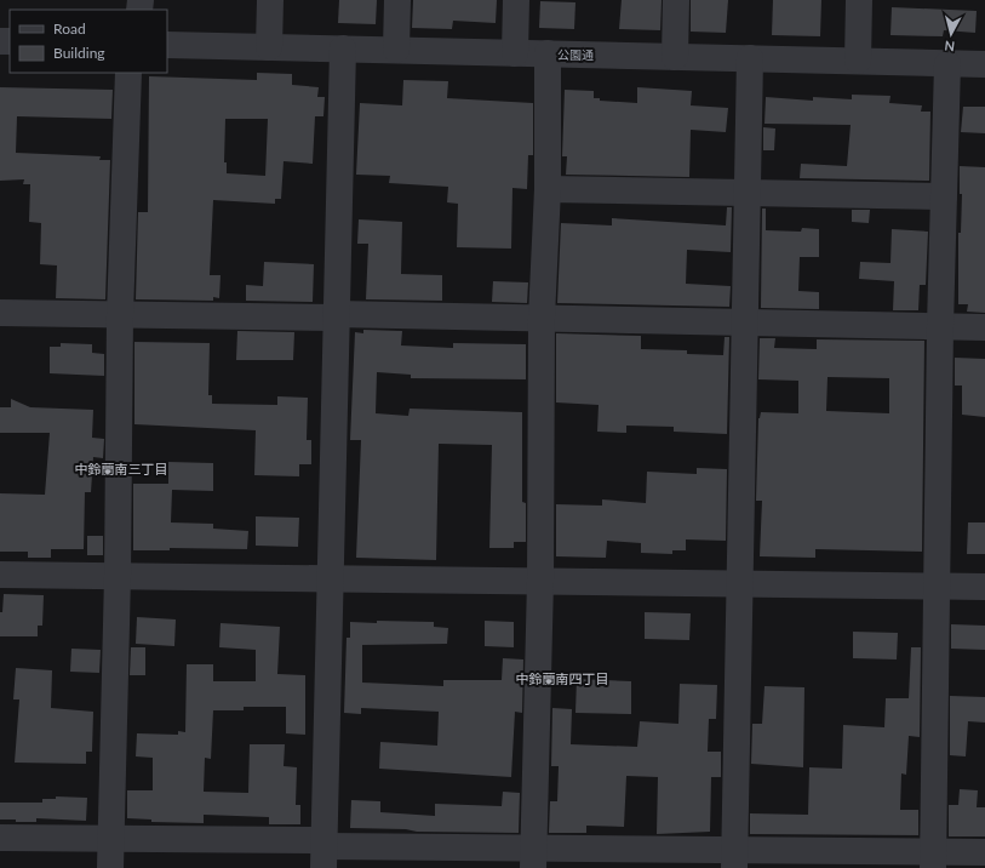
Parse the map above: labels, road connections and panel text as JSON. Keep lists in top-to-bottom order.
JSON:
{
  "streets": {
    "street": ["公園通"]
  },
  "districts": ["中鈴蘭南三丁目", "中鈴蘭南四丁目"],
  "legend": ["Road", "Building"],
  "north": "bottom"
}
